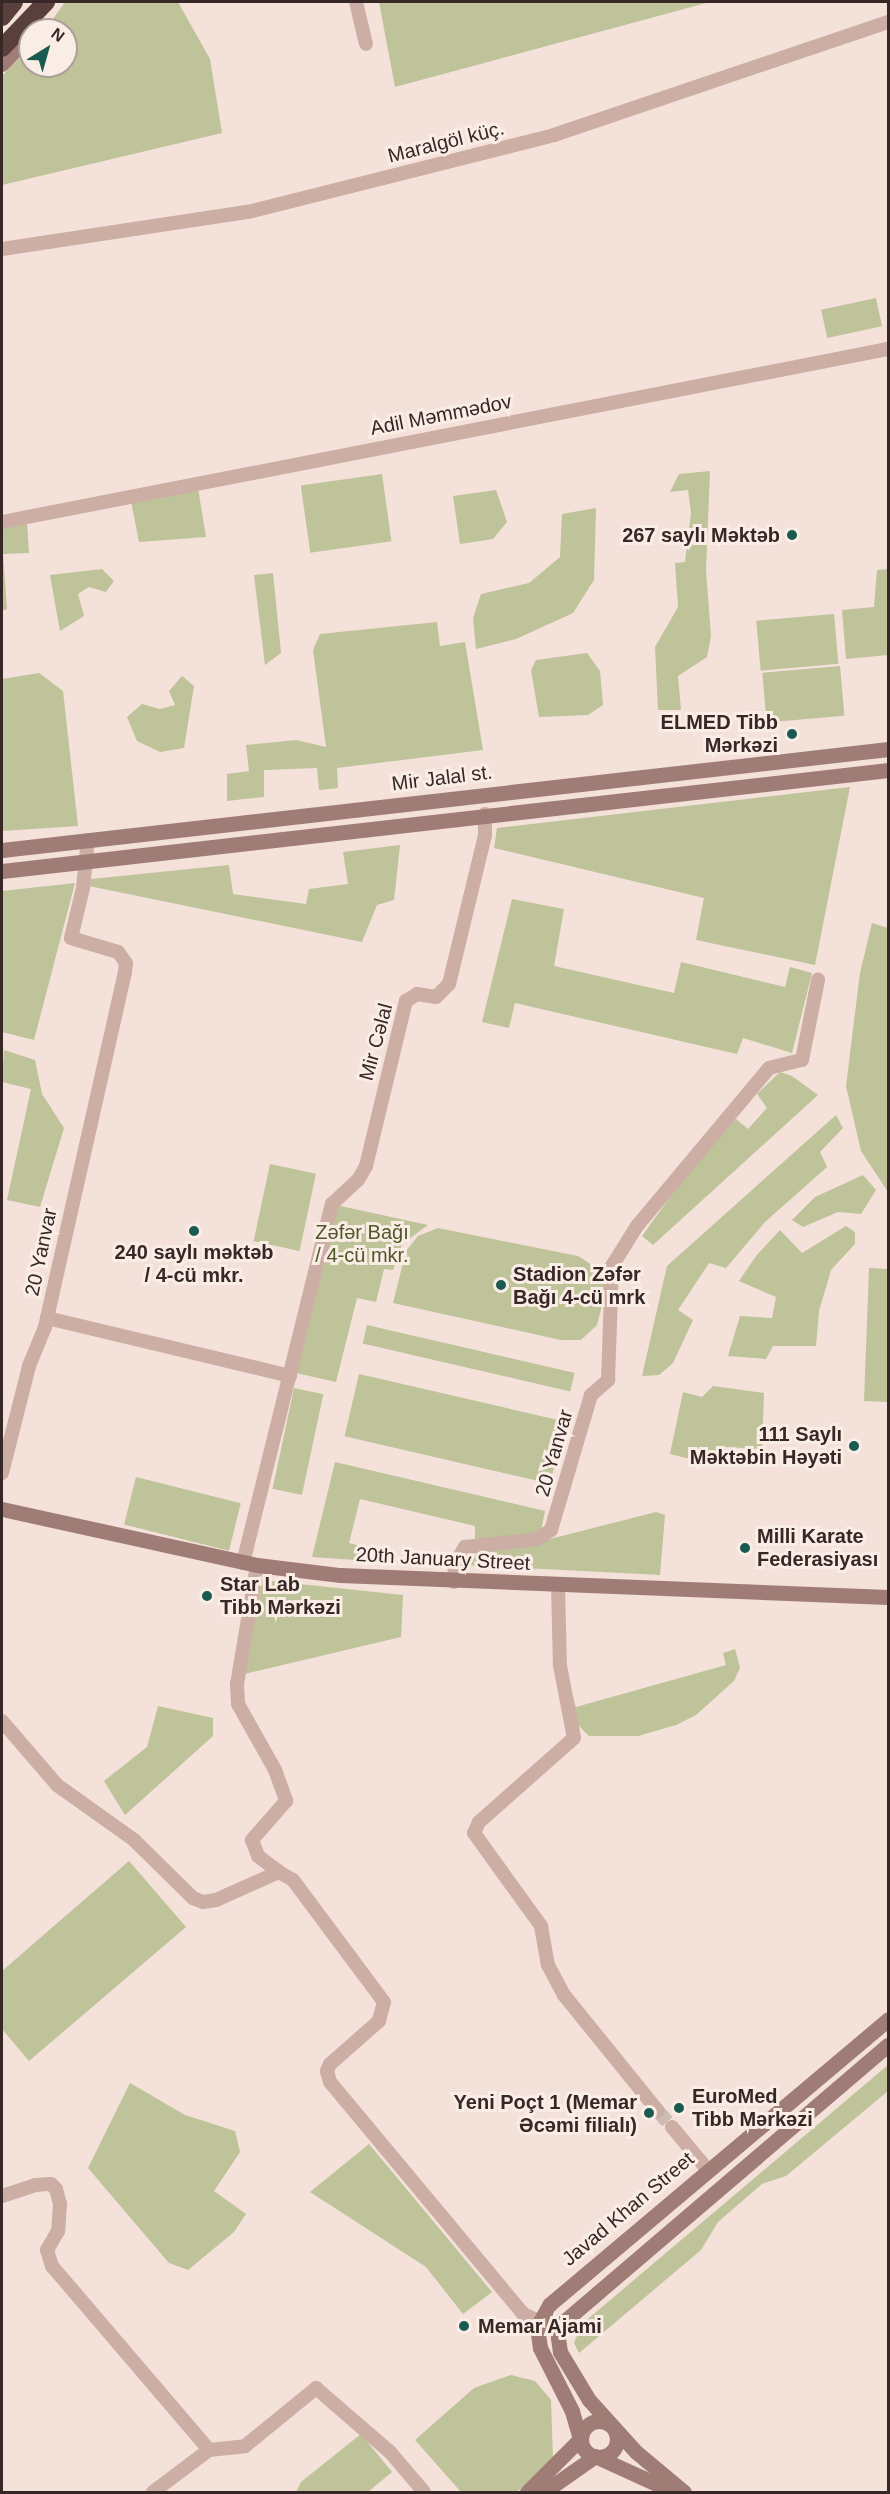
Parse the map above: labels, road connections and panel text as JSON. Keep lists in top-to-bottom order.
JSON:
{
  "streets": {
    "street": [
      "Maralgöl küç.",
      "Adil Məmmədov",
      "Mir Jalal st.",
      "Mir Cəlal",
      "20 Yanvar",
      "20th January Street",
      "Javad Khan Street"
    ]
  },
  "crossings": [
    ["Mir Jalal st.", "Mir Cəlal"],
    ["Mir Jalal st.", "20 Yanvar"],
    ["Mir Cəlal", "20 Yanvar"],
    ["20 Yanvar", "20th January Street"]
  ],
  "parks": ["Zəfər Bağı / 4-cü mkr."],
  "places": [
    "267 saylı Məktəb",
    "ELMED Tibb Mərkəzi",
    "240 saylı məktəb / 4-cü mkr.",
    "Stadion Zəfər Bağı 4-cü mrk",
    "111 Saylı Məktəbin Həyəti",
    "Milli Karate Federasiyası",
    "Star Lab Tibb Mәrkәzi",
    "EuroMed Tibb Mərkəzi",
    "Yeni Poçt 1 (Memar Əcəmi filialı)",
    "Memar Ajami"
  ],
  "north": "top right"
}
